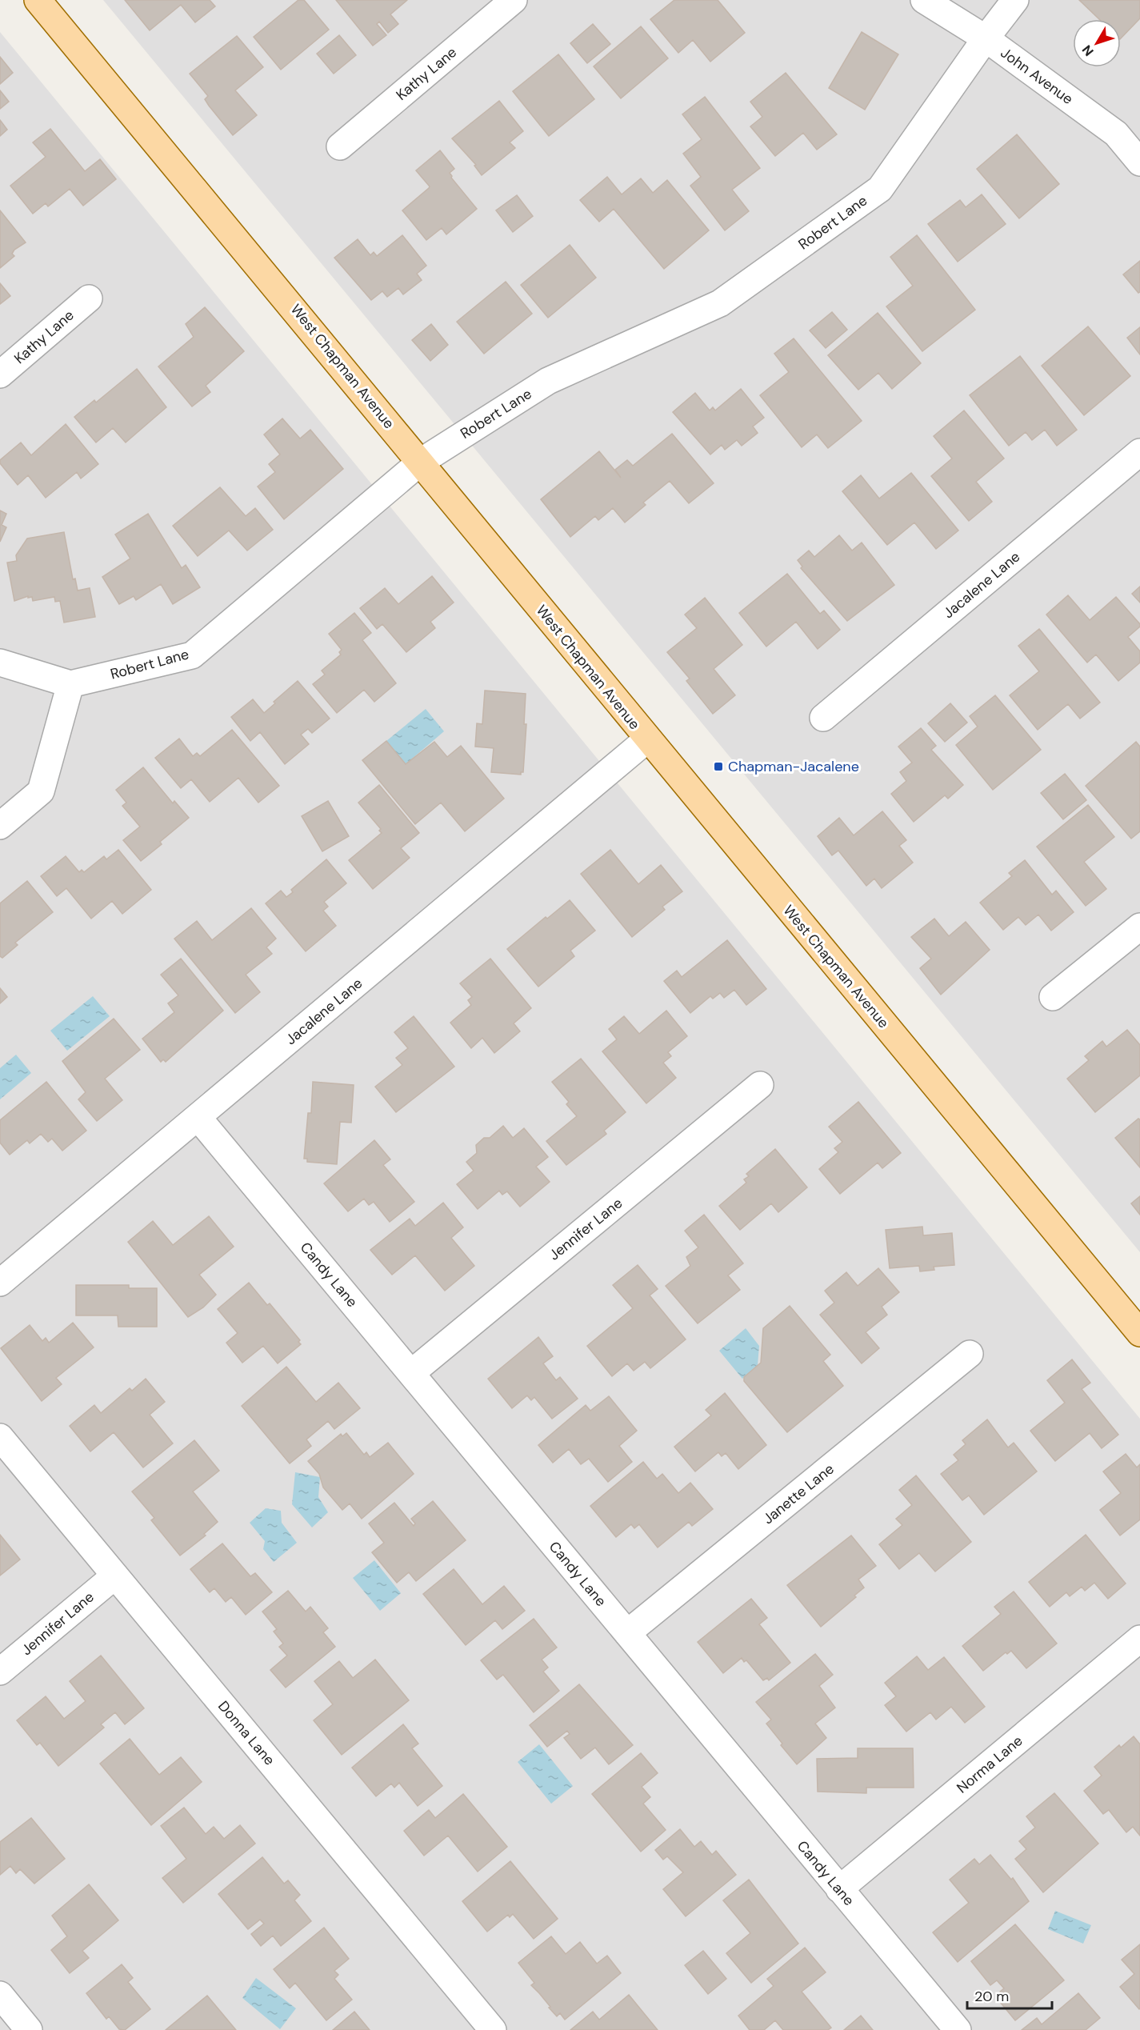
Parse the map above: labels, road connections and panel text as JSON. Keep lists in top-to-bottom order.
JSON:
{
  "streets": {
    "main road": ["West Chapman Avenue"],
    "street": [
      "Kathy Lane",
      "John Avenue",
      "Robert Lane",
      "Jacalene Lane",
      "Jennifer Lane",
      "Candy Lane",
      "Janette Lane",
      "Donna Lane",
      "Norma Lane"
    ]
  },
  "crossings": [
    ["John Avenue", "Robert Lane"],
    ["Robert Lane", "West Chapman Avenue"],
    ["West Chapman Avenue", "Jacalene Lane"],
    ["Jacalene Lane", "Candy Lane"],
    ["Jennifer Lane", "Candy Lane"],
    ["Jennifer Lane", "Donna Lane"],
    ["Candy Lane", "Janette Lane"],
    ["Candy Lane", "Norma Lane"]
  ],
  "places": {
    "transit": ["Chapman-Jacalene"]
  },
  "scale_bar": "20 m",
  "north": "bottom left"
}
